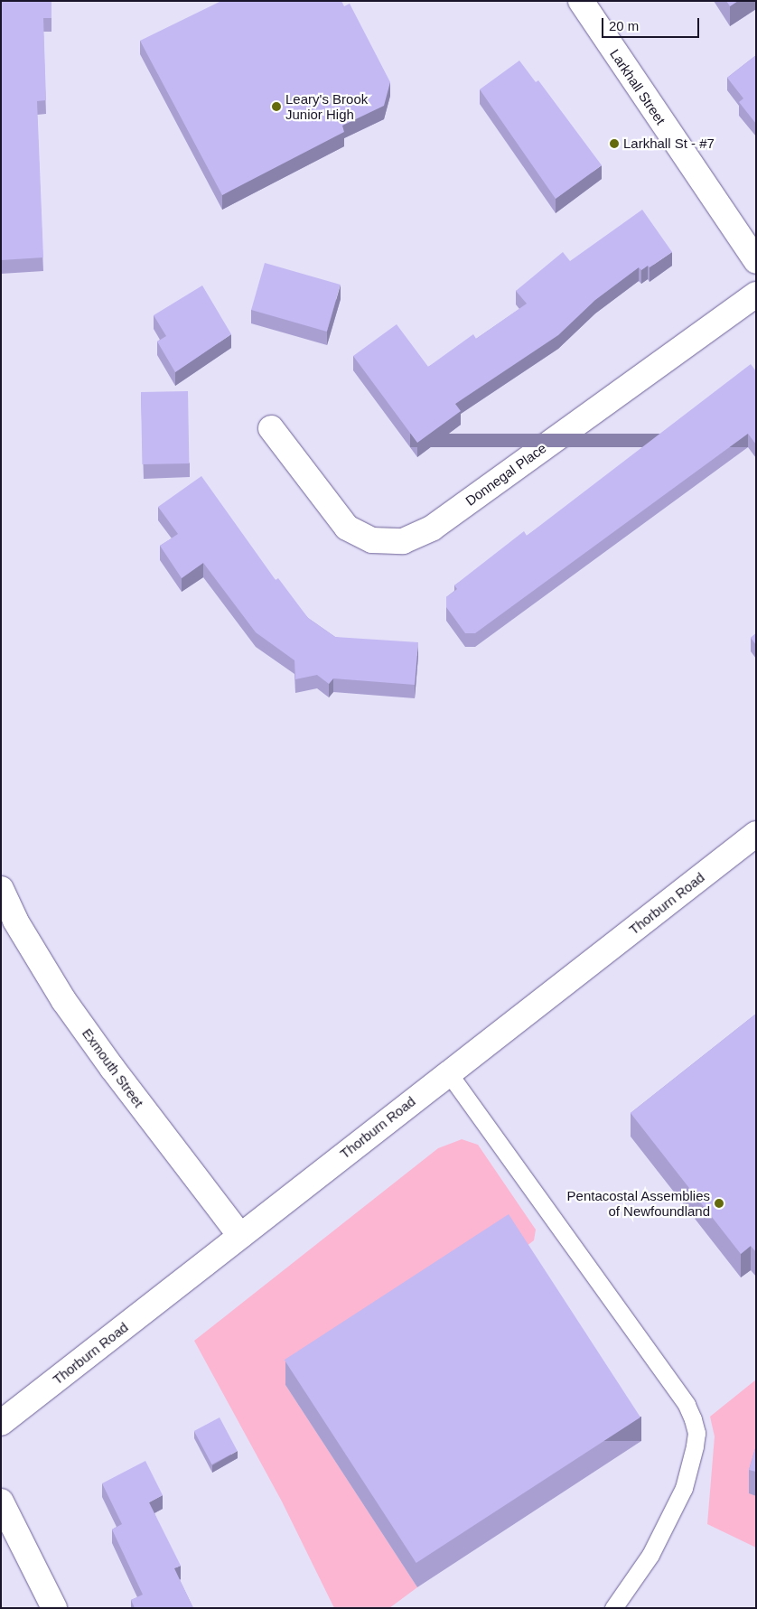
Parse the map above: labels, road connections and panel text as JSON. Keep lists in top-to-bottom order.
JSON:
{
  "streets": {
    "street": [
      "Larkhall Street",
      "Donnegal Place",
      "Thorburn Road",
      "Exmouth Street"
    ]
  },
  "crossings": [
    ["Thorburn Road", "Exmouth Street"]
  ],
  "places": ["Leary's Brook Junior High", "Larkhall St - #7", "Pentacostal Assemblies of Newfoundland"],
  "scale_bar": "20 m"
}
